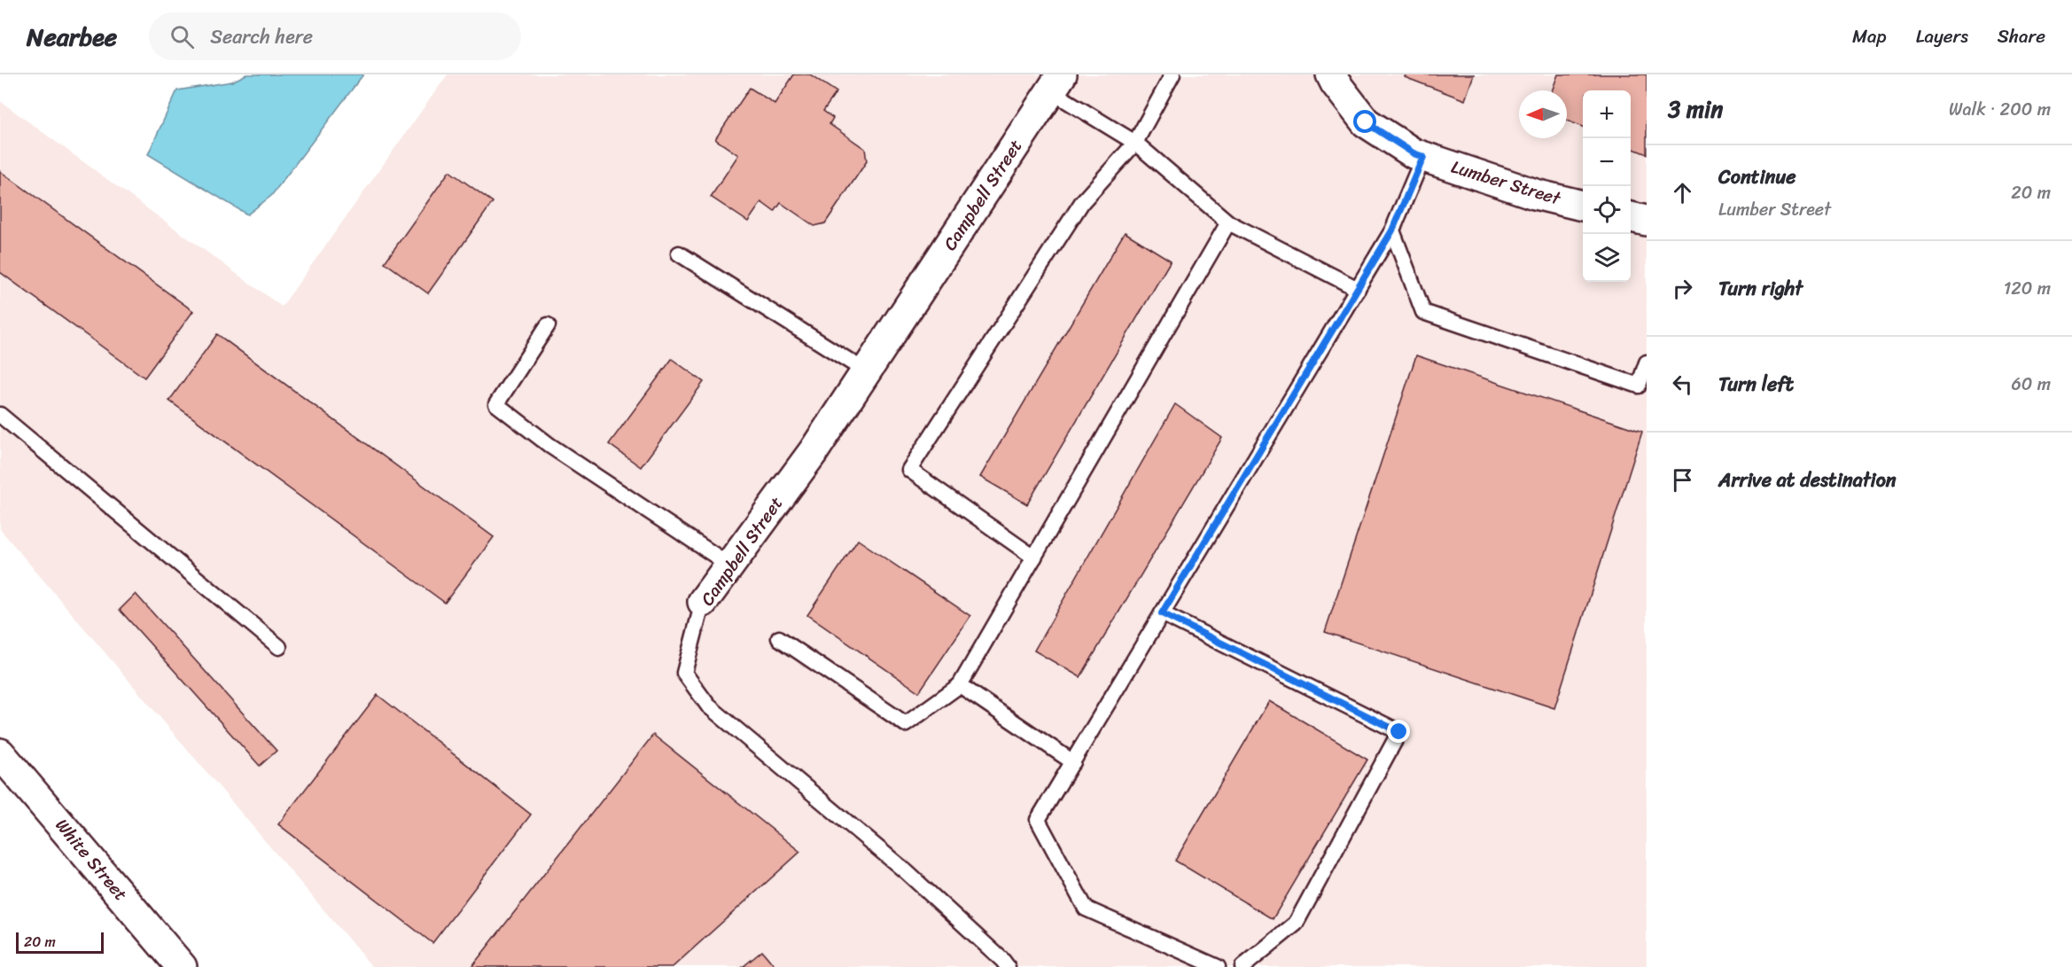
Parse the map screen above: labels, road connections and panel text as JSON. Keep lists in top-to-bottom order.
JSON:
{
  "streets": {
    "street": ["Lumber Street", "Campbell Street", "White Street"]
  },
  "scale_bar": "20 m",
  "north": "left",
  "page": {
    "header": "Nearbee",
    "search": "Search here",
    "nav": ["Map", "Layers", "Share"],
    "heading": ["3 min", "Walk · 200 m"],
    "map_buttons": ["+", "−"],
    "list": [
      ["Continue", "Lumber Street", "20 m"],
      ["Turn right", "120 m"],
      ["Turn left", "60 m"],
      "Arrive at destination"
    ],
    "scale": "20 m"
  }
}
